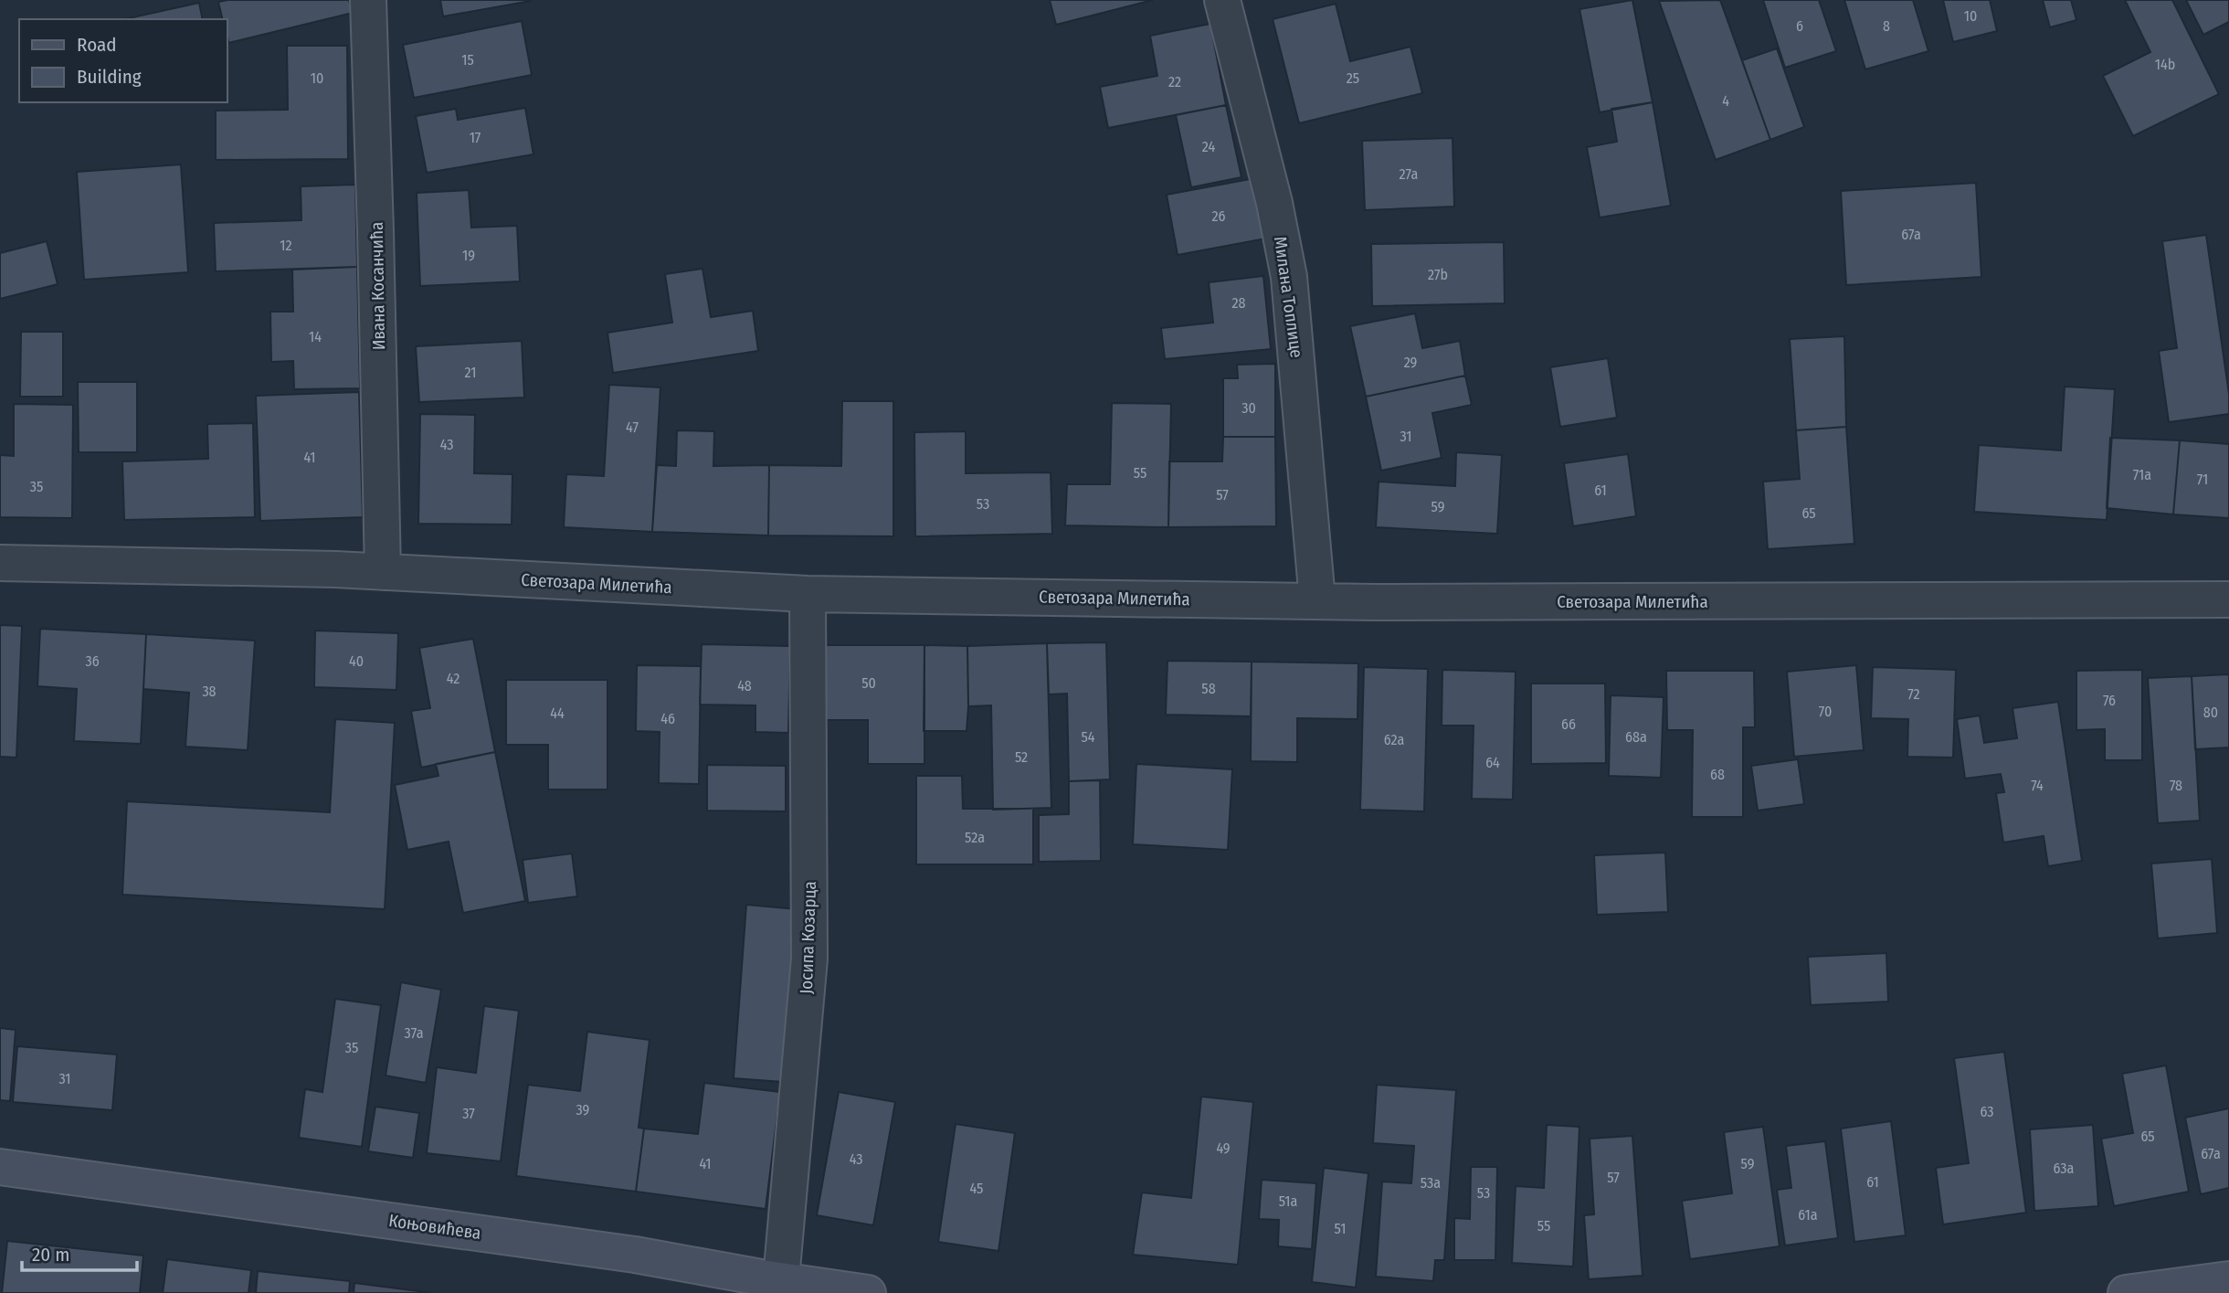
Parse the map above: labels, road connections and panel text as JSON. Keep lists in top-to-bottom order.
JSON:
{
  "streets": {
    "main road": ["Коњовићева"],
    "street": [
      "Ивана Косанчића",
      "Милана Топлице",
      "Светозара Милетића",
      "Јосипа Козарца"
    ]
  },
  "crossings": [
    ["Ивана Косанчића", "Светозара Милетића"],
    ["Милана Топлице", "Светозара Милетића"],
    ["Светозара Милетића", "Јосипа Козарца"],
    ["Јосипа Козарца", "Коњовићева"]
  ],
  "house_numbers": [
    "10",
    "6",
    "8",
    "15",
    "14b",
    "10",
    "25",
    "22",
    "4",
    "17",
    "24",
    "27a",
    "26",
    "67a",
    "12",
    "19",
    "27b",
    "28",
    "14",
    "29",
    "21",
    "30",
    "47",
    "31",
    "43",
    "41",
    "55",
    "71a",
    "71",
    "35",
    "61",
    "57",
    "53",
    "59",
    "65",
    "36",
    "40",
    "42",
    "50",
    "48",
    "58",
    "38",
    "72",
    "76",
    "70",
    "80",
    "44",
    "46",
    "66",
    "54",
    "68a",
    "62a",
    "52",
    "64",
    "68",
    "74",
    "78",
    "52a",
    "37a",
    "35",
    "31",
    "39",
    "63",
    "37",
    "65",
    "49",
    "67a",
    "43",
    "41",
    "59",
    "63a",
    "57",
    "61",
    "53a",
    "45",
    "53",
    "51a",
    "61a",
    "55",
    "51"
  ],
  "legend": ["Road", "Building"],
  "scale_bar": "20 m"
}
